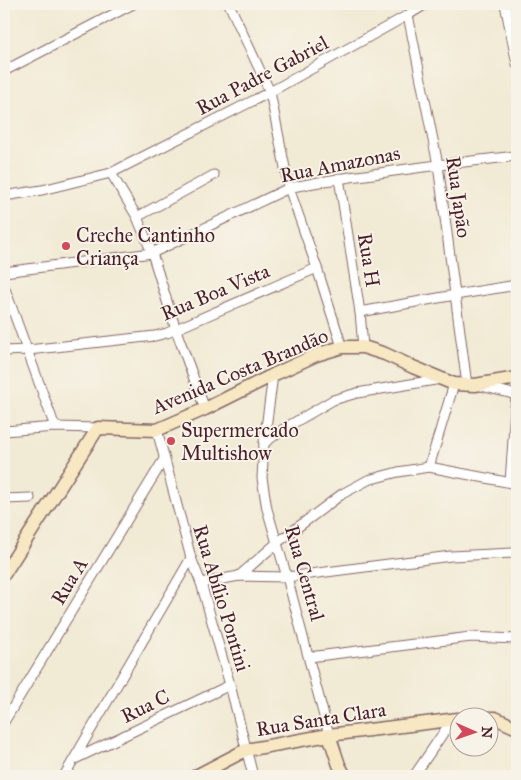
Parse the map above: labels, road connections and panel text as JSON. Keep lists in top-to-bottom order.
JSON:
{
  "streets": {
    "street": [
      "Rua Padre Gabriel",
      "Rua Amazonas",
      "Rua Japão",
      "Rua H",
      "Rua Boa Vista",
      "Avenida Costa Brandão",
      "Rua Central",
      "Rua A",
      "Rua Abílio Pontini",
      "Rua C",
      "Rua Santa Clara"
    ]
  },
  "crossings": [
    ["Rua Padre Gabriel", "Rua Japão"],
    ["Rua Amazonas", "Rua Japão"],
    ["Rua Amazonas", "Rua H"],
    ["Rua Japão", "Avenida Costa Brandão"],
    ["Rua H", "Avenida Costa Brandão"],
    ["Avenida Costa Brandão", "Rua Central"],
    ["Avenida Costa Brandão", "Rua Abílio Pontini"],
    ["Rua Central", "Rua Santa Clara"],
    ["Rua A", "Rua Abílio Pontini"],
    ["Rua Abílio Pontini", "Rua C"],
    ["Rua Abílio Pontini", "Rua Santa Clara"]
  ],
  "places": ["Creche Cantinho Criança", "Supermercado Multishow"],
  "north": "right"
}
